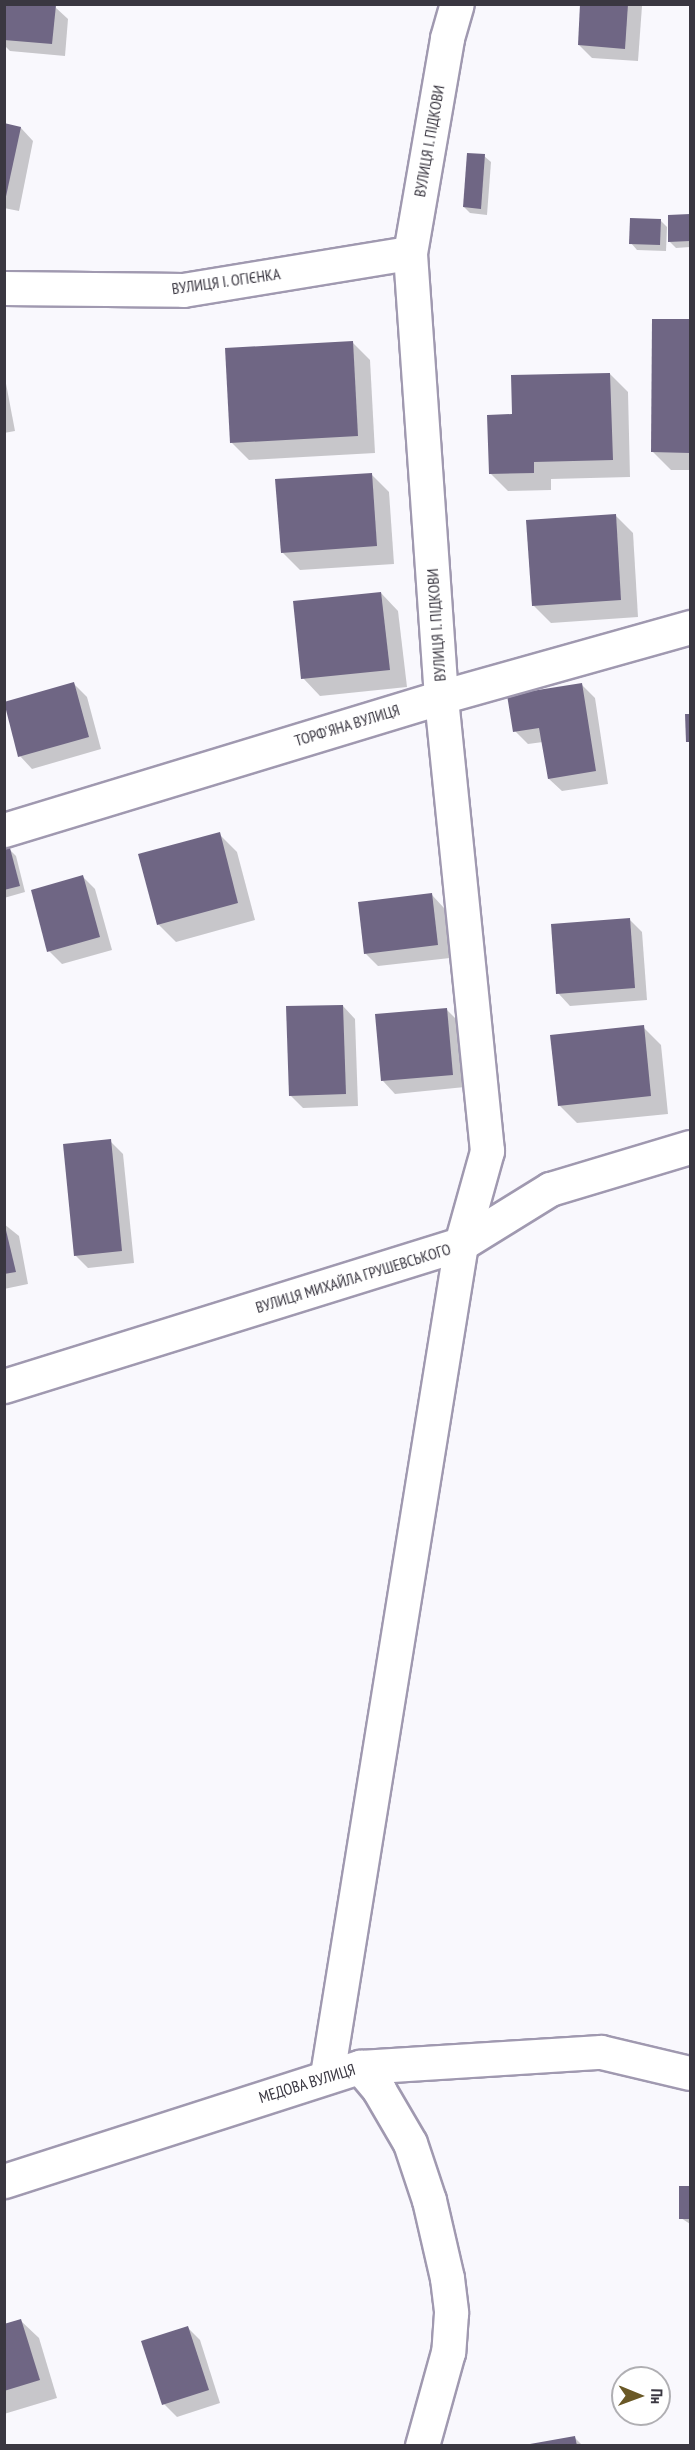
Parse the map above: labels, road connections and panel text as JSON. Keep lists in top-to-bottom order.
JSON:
{
  "streets": {
    "street": [
      "ВУЛИЦЯ І. ПІДКОВИ",
      "ВУЛИЦЯ І. ОГІЄНКА",
      "ТОРФ'ЯНА ВУЛИЦЯ",
      "ВУЛИЦЯ МИХАЙЛА ГРУШЕВСЬКОГО",
      "МЕДОВА ВУЛИЦЯ"
    ]
  },
  "crossings": [
    ["ВУЛИЦЯ І. ПІДКОВИ", "ВУЛИЦЯ І. ОГІЄНКА"],
    ["ВУЛИЦЯ І. ПІДКОВИ", "ТОРФ'ЯНА ВУЛИЦЯ"],
    ["ВУЛИЦЯ І. ПІДКОВИ", "ВУЛИЦЯ МИХАЙЛА ГРУШЕВСЬКОГО"],
    ["ВУЛИЦЯ І. ПІДКОВИ", "МЕДОВА ВУЛИЦЯ"]
  ],
  "north": "right"
}
